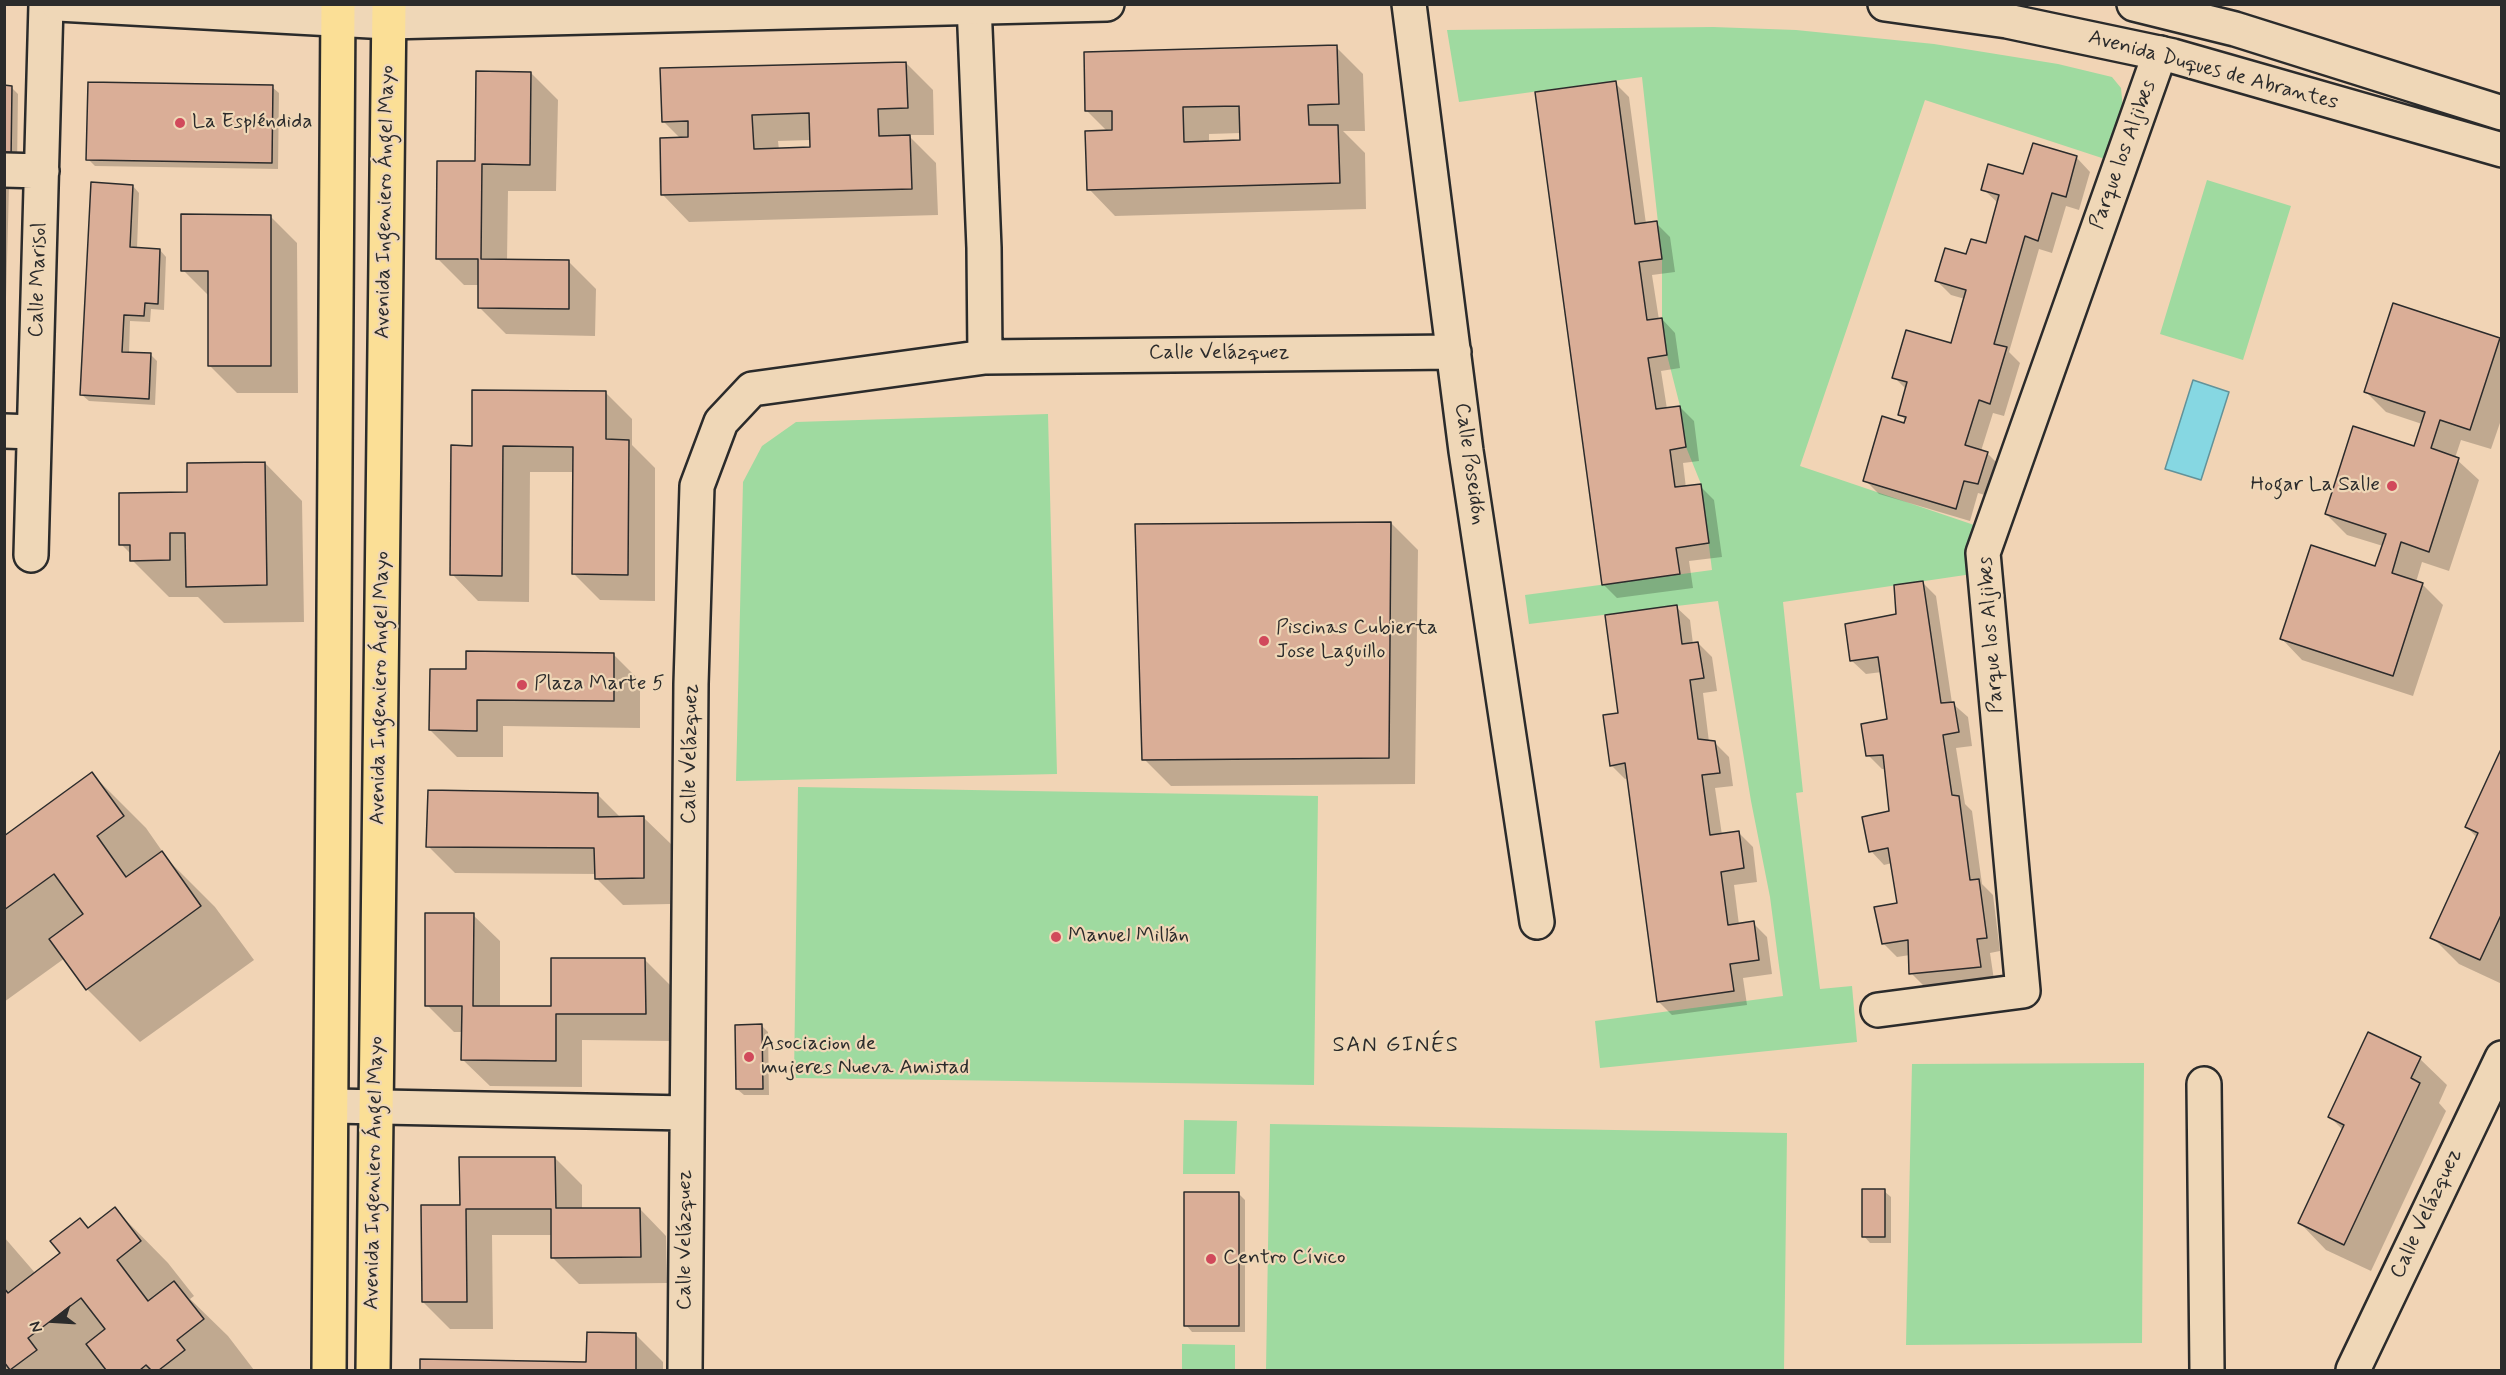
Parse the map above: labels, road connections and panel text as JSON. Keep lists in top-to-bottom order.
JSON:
{
  "streets": {
    "main road": ["Avenida Ingeniero Ángel Mayo"],
    "street": [
      "Avenida Duques de Abrantes",
      "Parque los Aljibes",
      "Calle Marisol",
      "Calle Velázquez",
      "Calle Poseidón"
    ]
  },
  "crossings": [
    ["Avenida Duques de Abrantes", "Parque los Aljibes"],
    ["Calle Velázquez", "Calle Poseidón"]
  ],
  "districts": ["SAN GINÉS"],
  "places": [
    "La Espléndida",
    "Hogar La Salle",
    "Piscinas Cubierta Jose Laguillo",
    "Plaza Marte 5",
    "Manuel Millán",
    "Asociacion de mujeres Nueva Amistad",
    "Centro Cívico"
  ],
  "north": "left"
}
